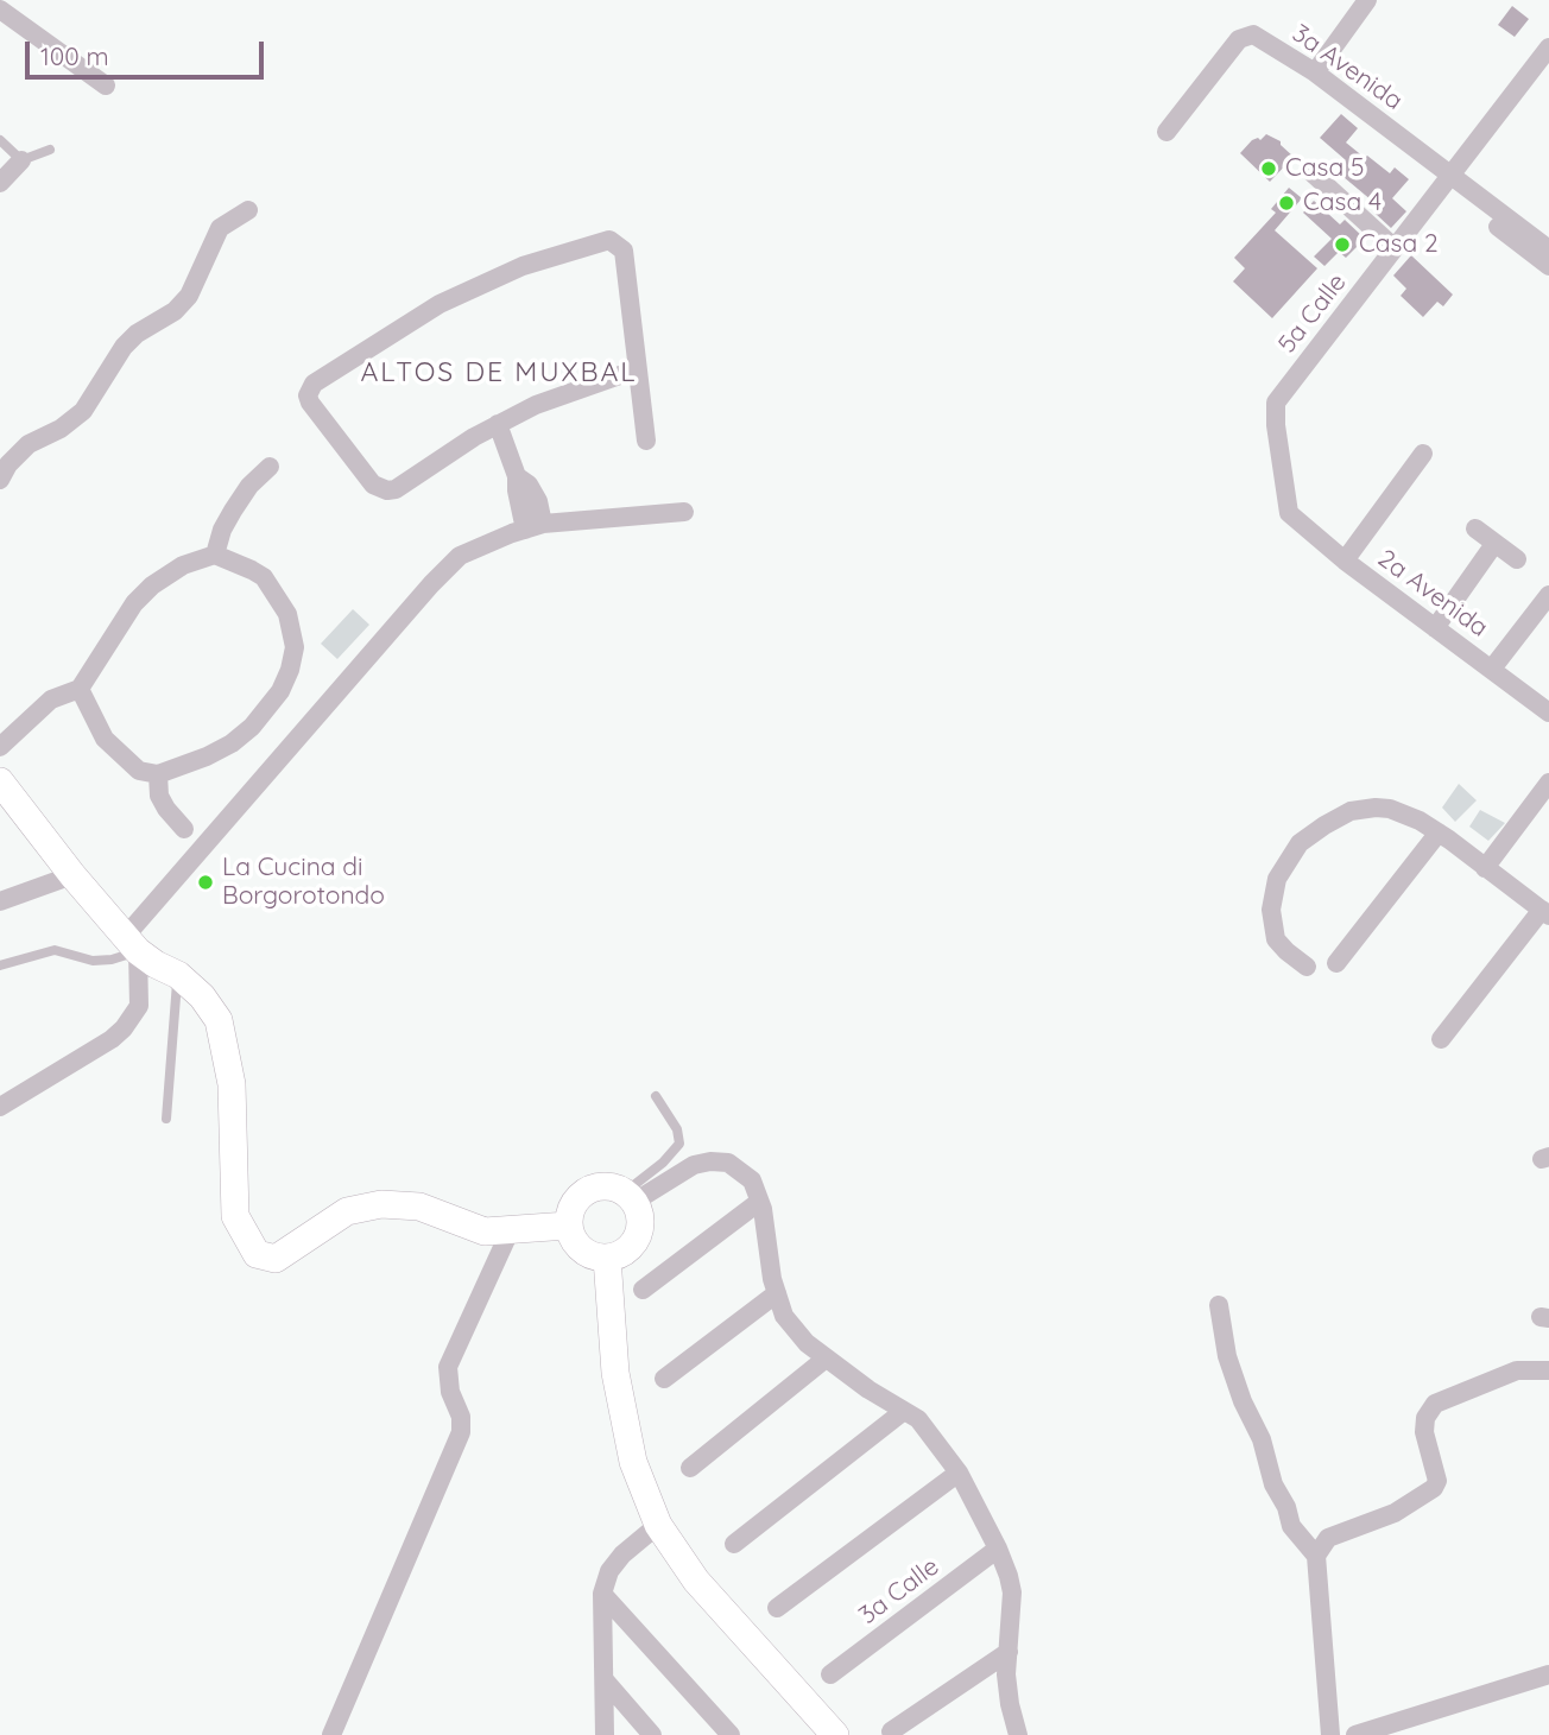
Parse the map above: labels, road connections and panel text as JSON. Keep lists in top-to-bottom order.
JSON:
{
  "streets": {
    "street": [
      "3a Avenida",
      "5a Calle",
      "2a Avenida",
      "3a Calle"
    ]
  },
  "crossings": [
    ["3a Avenida", "5a Calle"],
    ["5a Calle", "2a Avenida"]
  ],
  "districts": ["ALTOS DE MUXBAL"],
  "places": [
    "Casa 5",
    "Casa 4",
    "Casa 2",
    "La Cucina di Borgorotondo"
  ],
  "scale_bar": "100 m"
}
